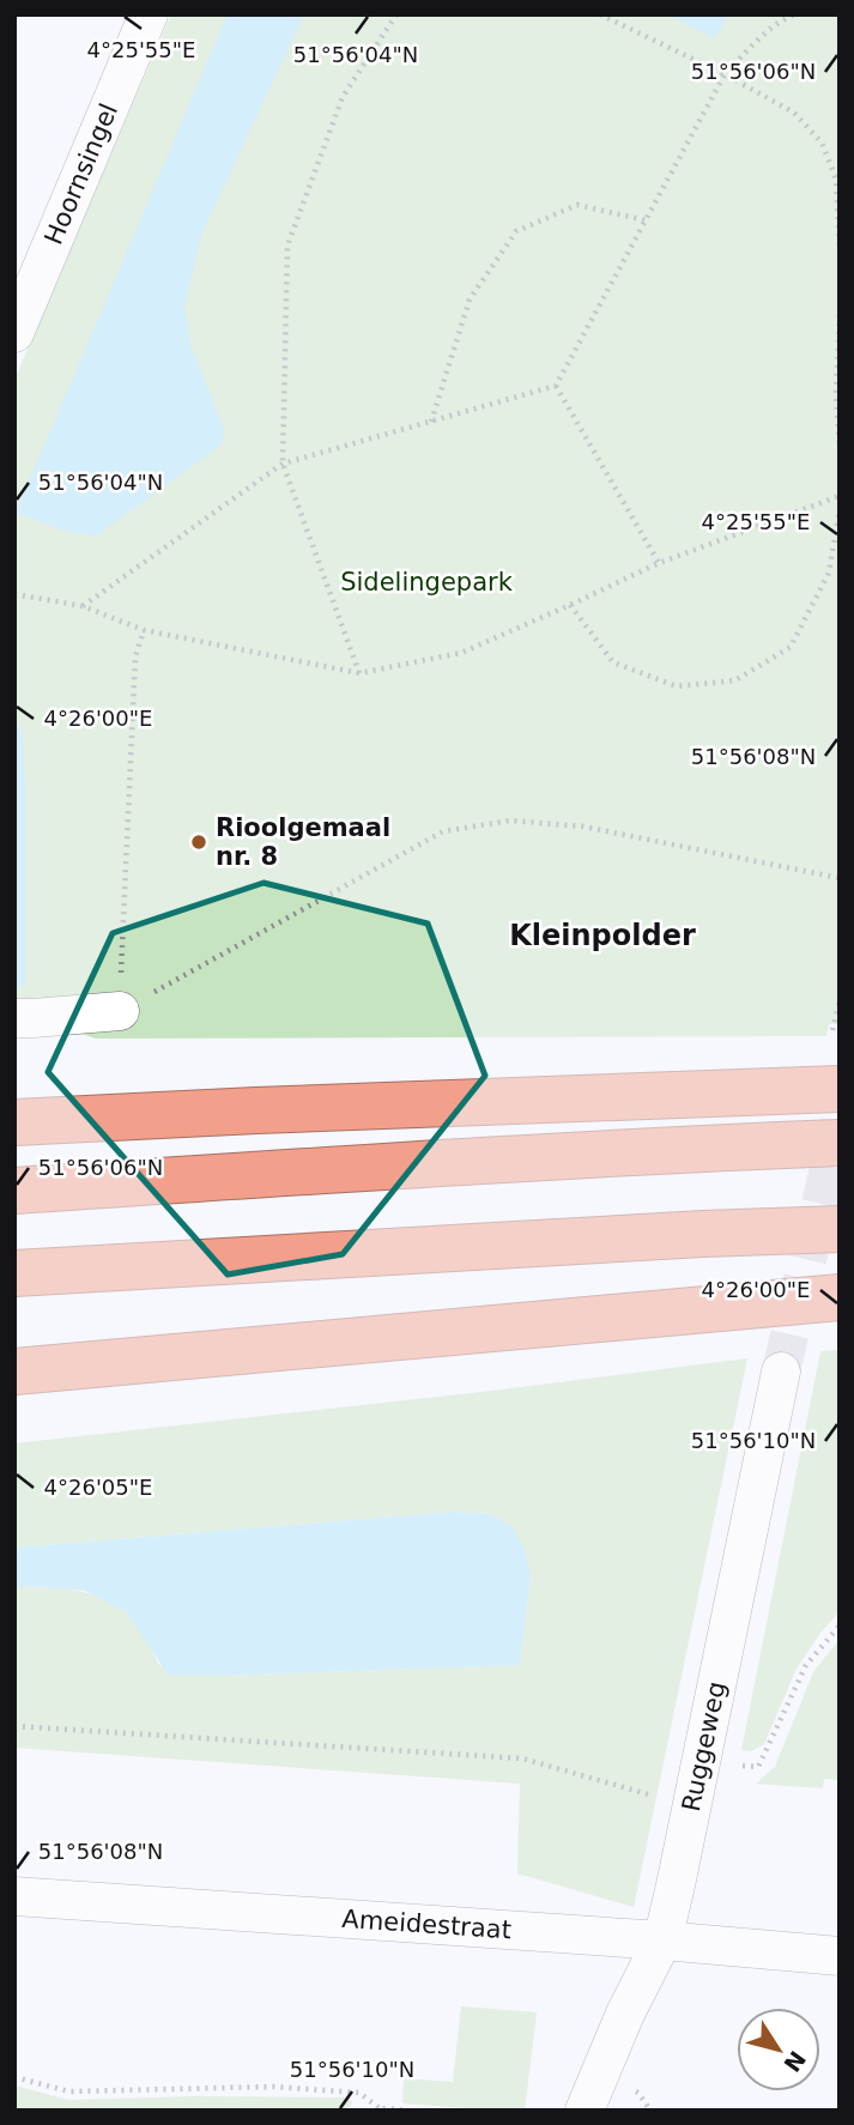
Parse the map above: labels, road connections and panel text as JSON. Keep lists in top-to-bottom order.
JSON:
{
  "streets": {
    "street": ["Hoornsingel", "Ruggeweg", "Ameidestraat"]
  },
  "crossings": [
    ["Ruggeweg", "Ameidestraat"]
  ],
  "districts": ["Kleinpolder"],
  "parks": ["Sidelingepark"],
  "places": ["Rioolgemaal nr. 8"],
  "north": "bottom right",
  "coordinates": [
    "4°25'55\"E",
    "51°56'04\"N",
    "51°56'06\"N",
    "4°26'00\"E",
    "51°56'08\"N",
    "51°56'10\"N",
    "4°26'05\"E"
  ]
}
